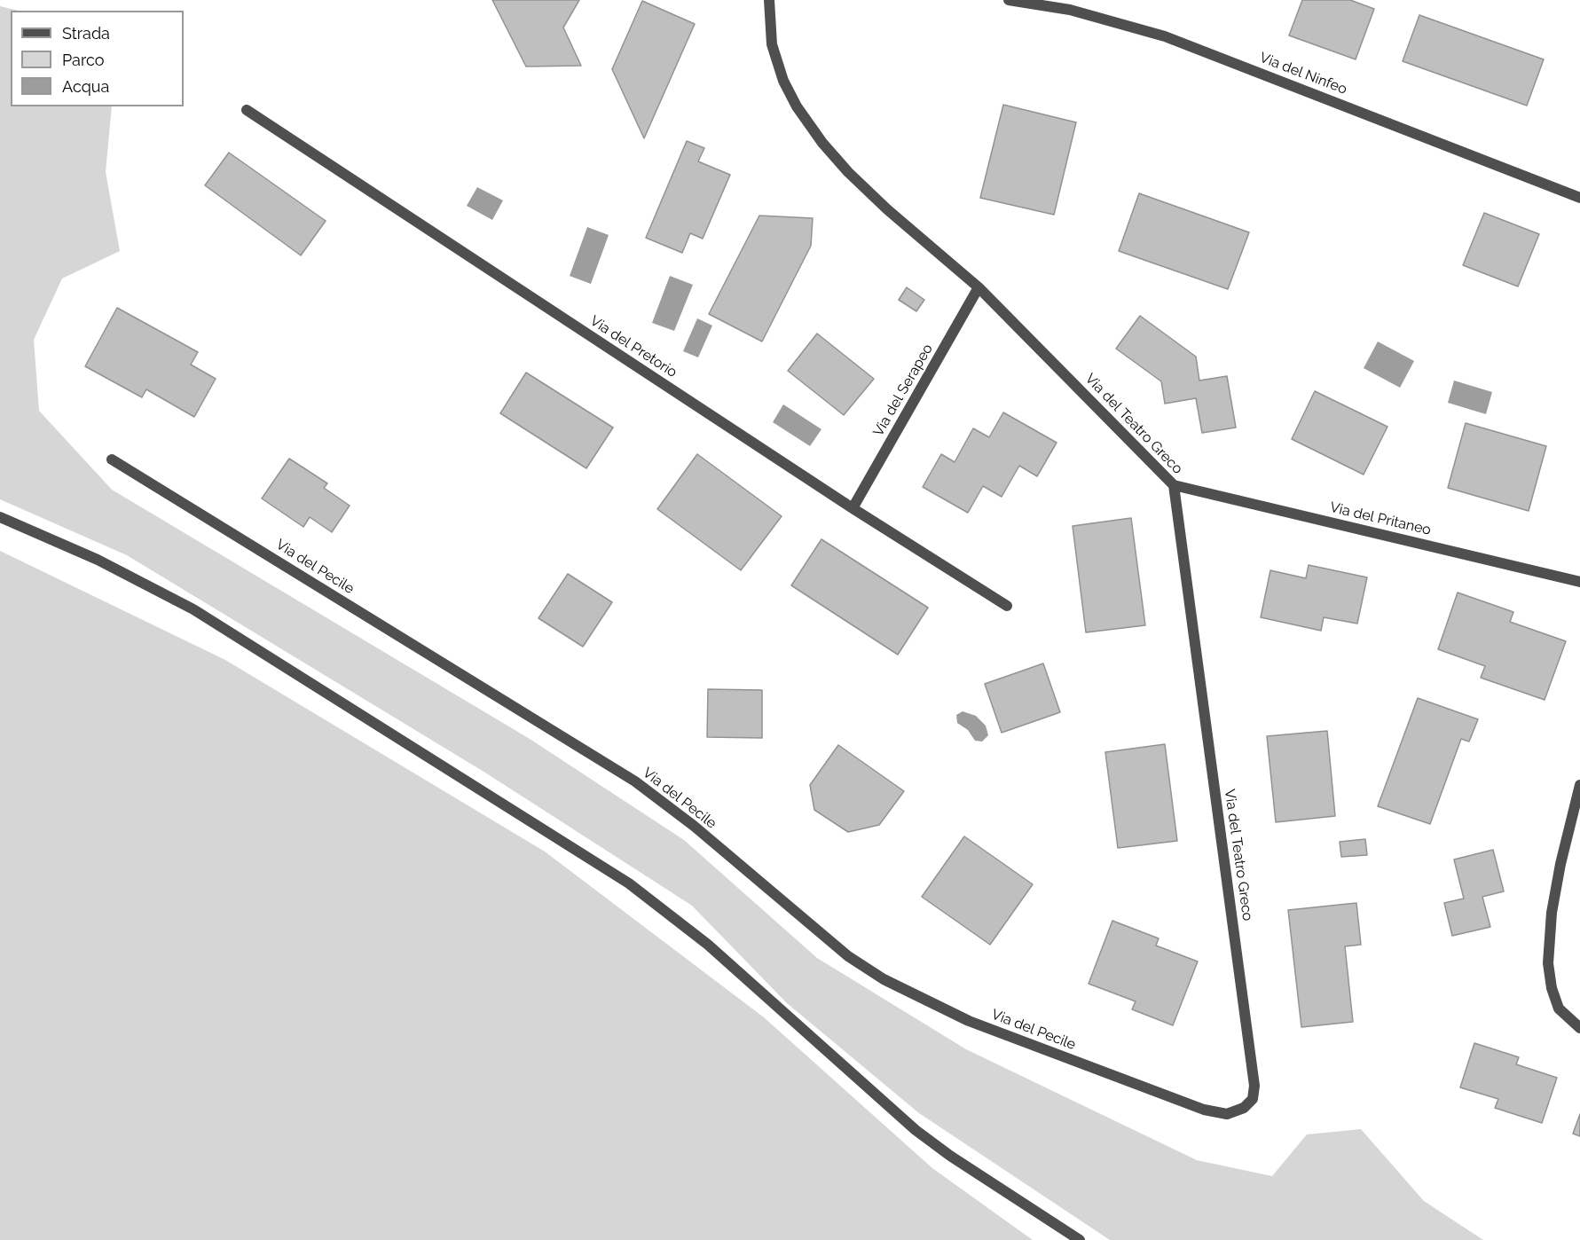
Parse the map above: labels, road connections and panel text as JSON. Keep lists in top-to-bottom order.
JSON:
{
  "streets": {
    "street": [
      "Via del Ninfeo",
      "Via del Pretorio",
      "Via del Serapeo",
      "Via del Teatro Greco",
      "Via del Pritaneo",
      "Via del Pecile"
    ]
  },
  "crossings": [
    ["Via del Pretorio", "Via del Serapeo"],
    ["Via del Serapeo", "Via del Teatro Greco"],
    ["Via del Teatro Greco", "Via del Pritaneo"],
    ["Via del Teatro Greco", "Via del Pecile"]
  ],
  "legend": ["Strada", "Parco", "Acqua"]
}
